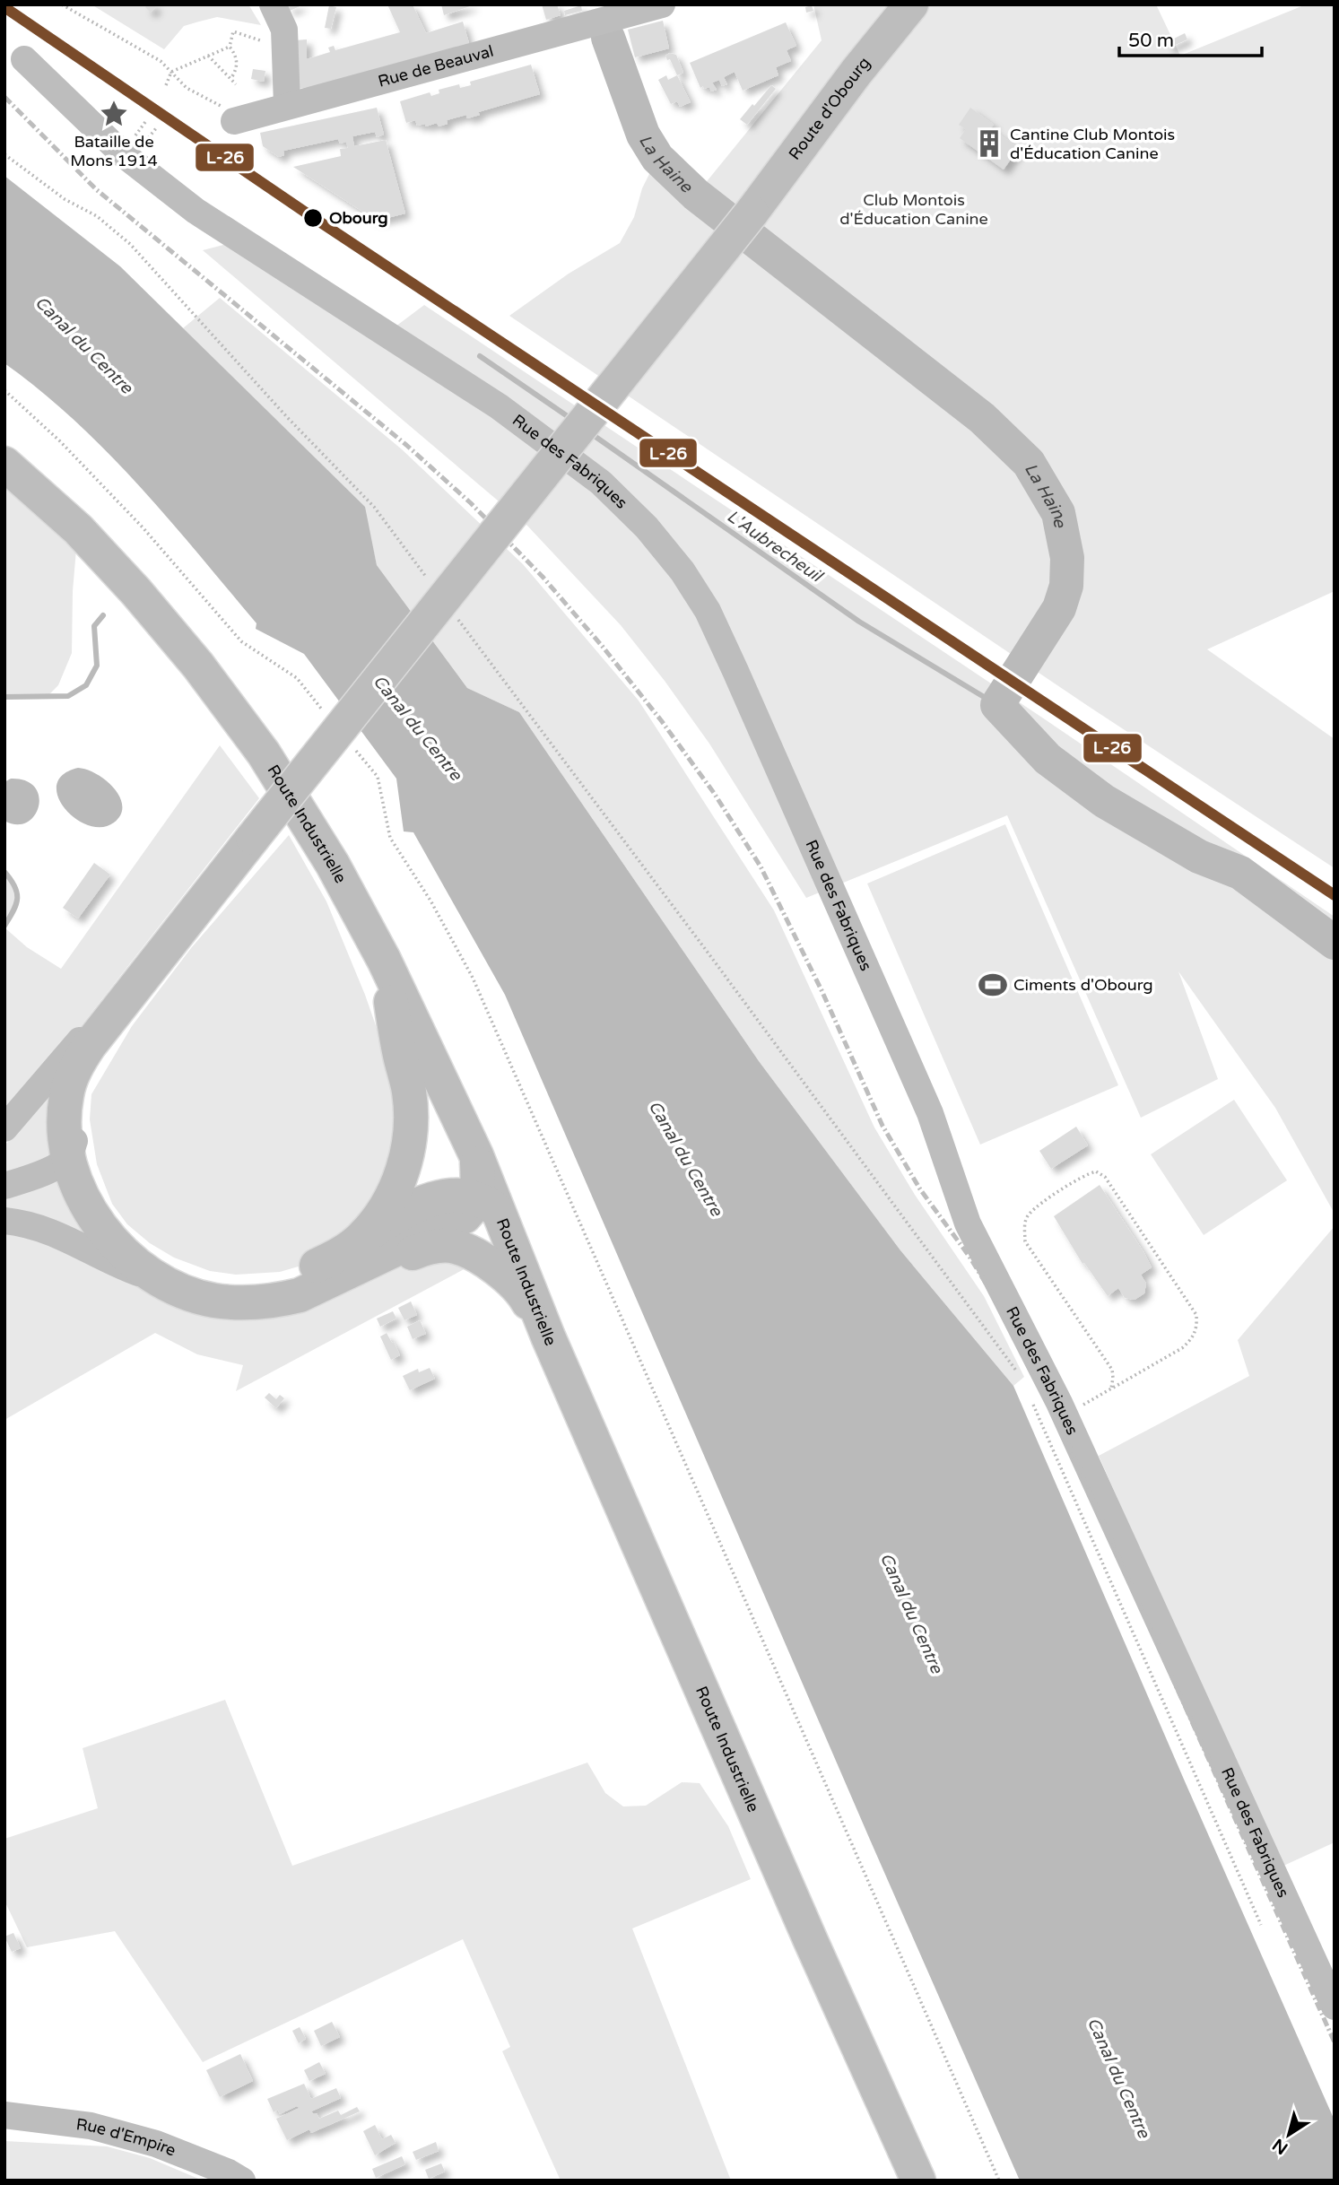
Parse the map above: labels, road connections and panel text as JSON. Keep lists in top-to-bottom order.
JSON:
{
  "streets": {
    "main road": ["Route d'Obourg", "Route Industrielle"],
    "street": ["Rue de Beauval", "Rue des Fabriques", "Rue d'Empire"]
  },
  "water": ["La Haine", "Canal du Centre", "L'Aubrecheuil"],
  "parks": ["Club Montois d'Éducation Canine"],
  "places": {
    "place": ["Bataille de Mons 1914"],
    "building": ["Cantine Club Montois d'Éducation Canine"],
    "other": ["Obourg"],
    "sports": ["Ciments d'Obourg"]
  },
  "lines": ["transit line L-26"],
  "scale_bar": "50 m",
  "north": "bottom left"
}
